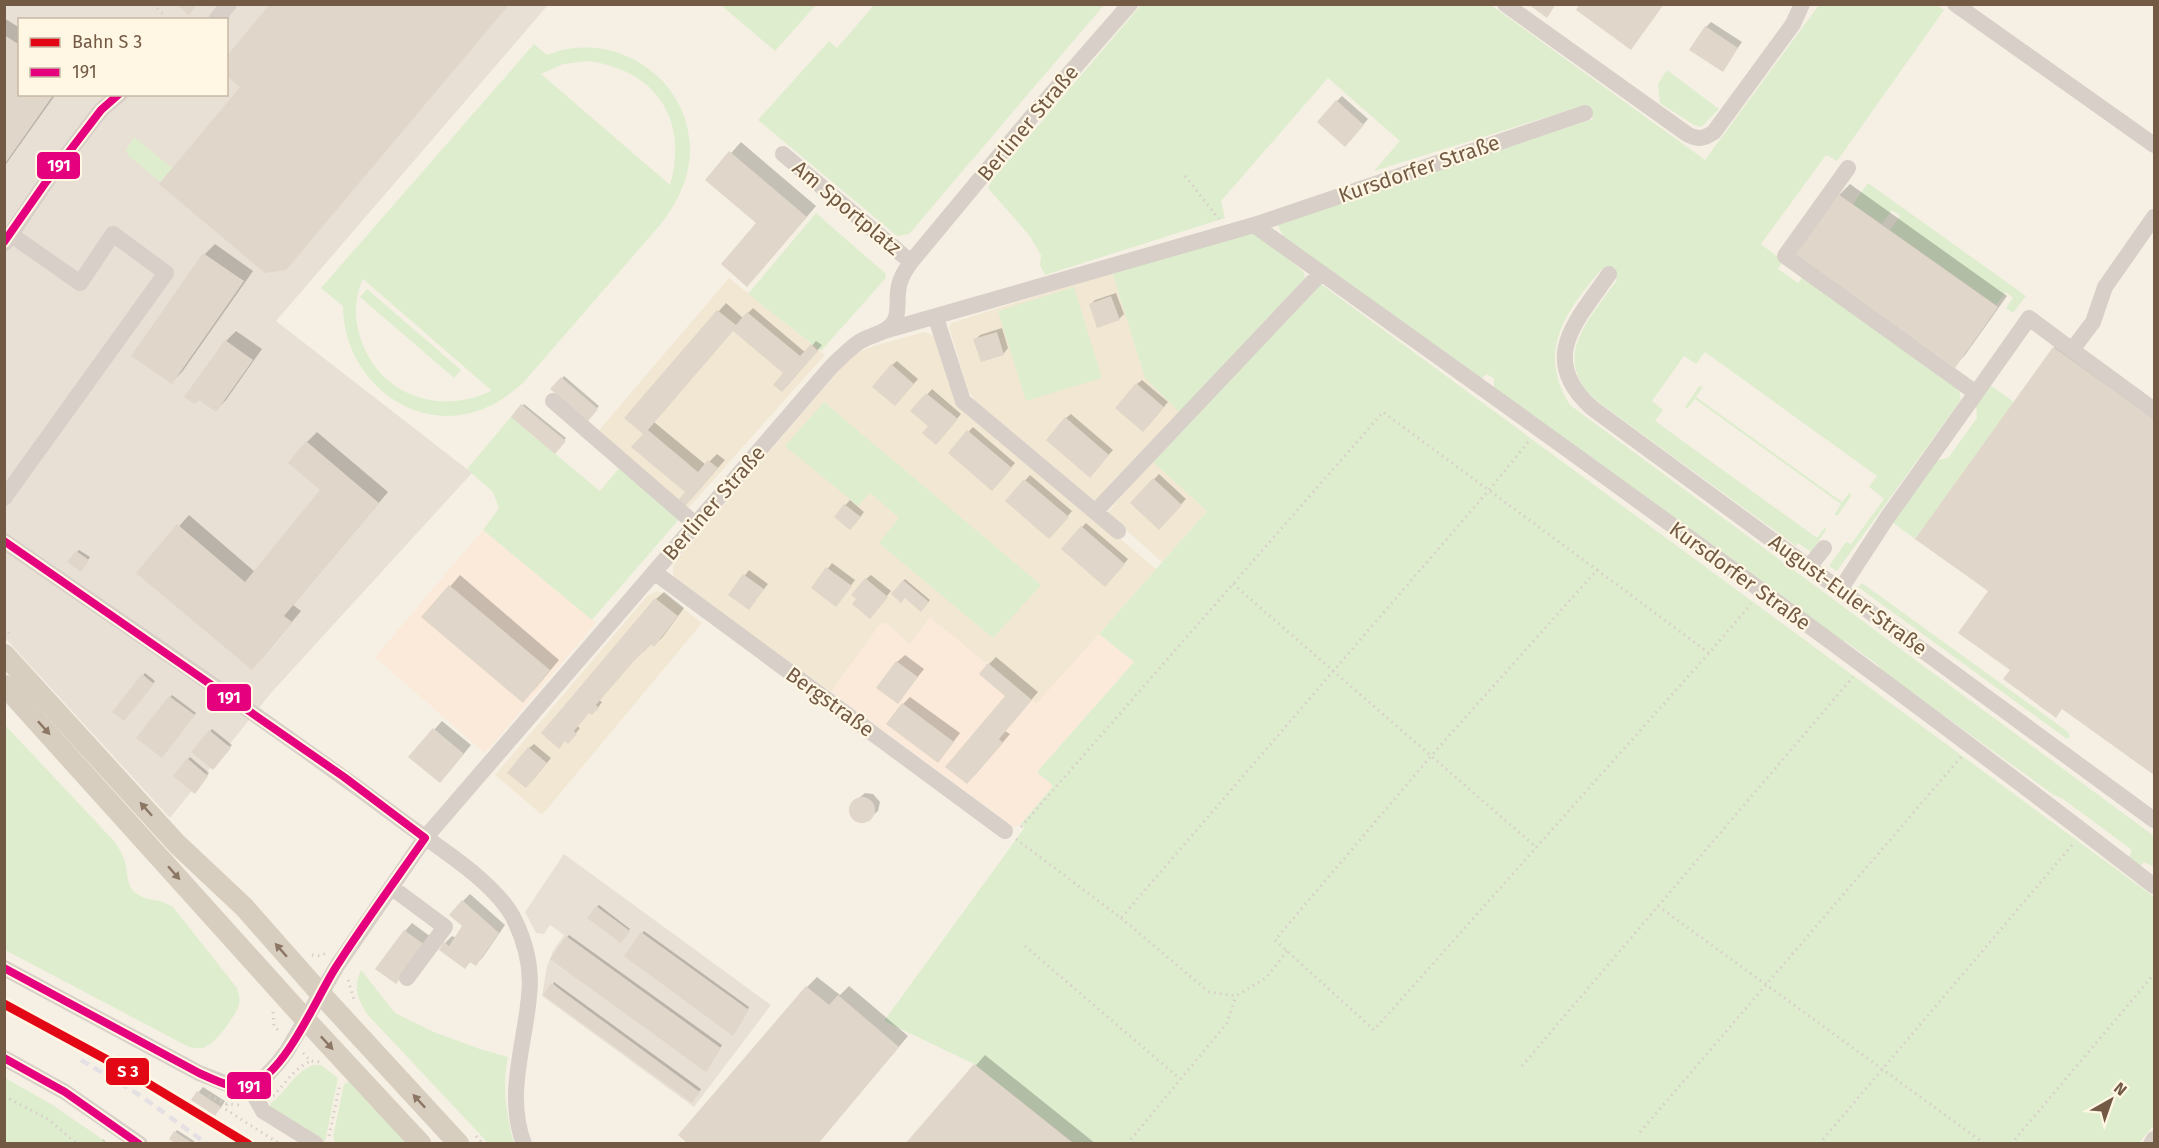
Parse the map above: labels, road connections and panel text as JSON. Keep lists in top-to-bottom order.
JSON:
{
  "streets": {
    "street": [
      "Berliner Straße",
      "Kursdorfer Straße",
      "Am Sportplatz",
      "August-Euler-Straße",
      "Bergstraße"
    ]
  },
  "crossings": [
    ["Berliner Straße", "Kursdorfer Straße"],
    ["Berliner Straße", "Am Sportplatz"],
    ["Berliner Straße", "Bergstraße"]
  ],
  "lines": ["transit line 191"],
  "legend": ["Bahn S 3", "191"],
  "north": "top right"
}
